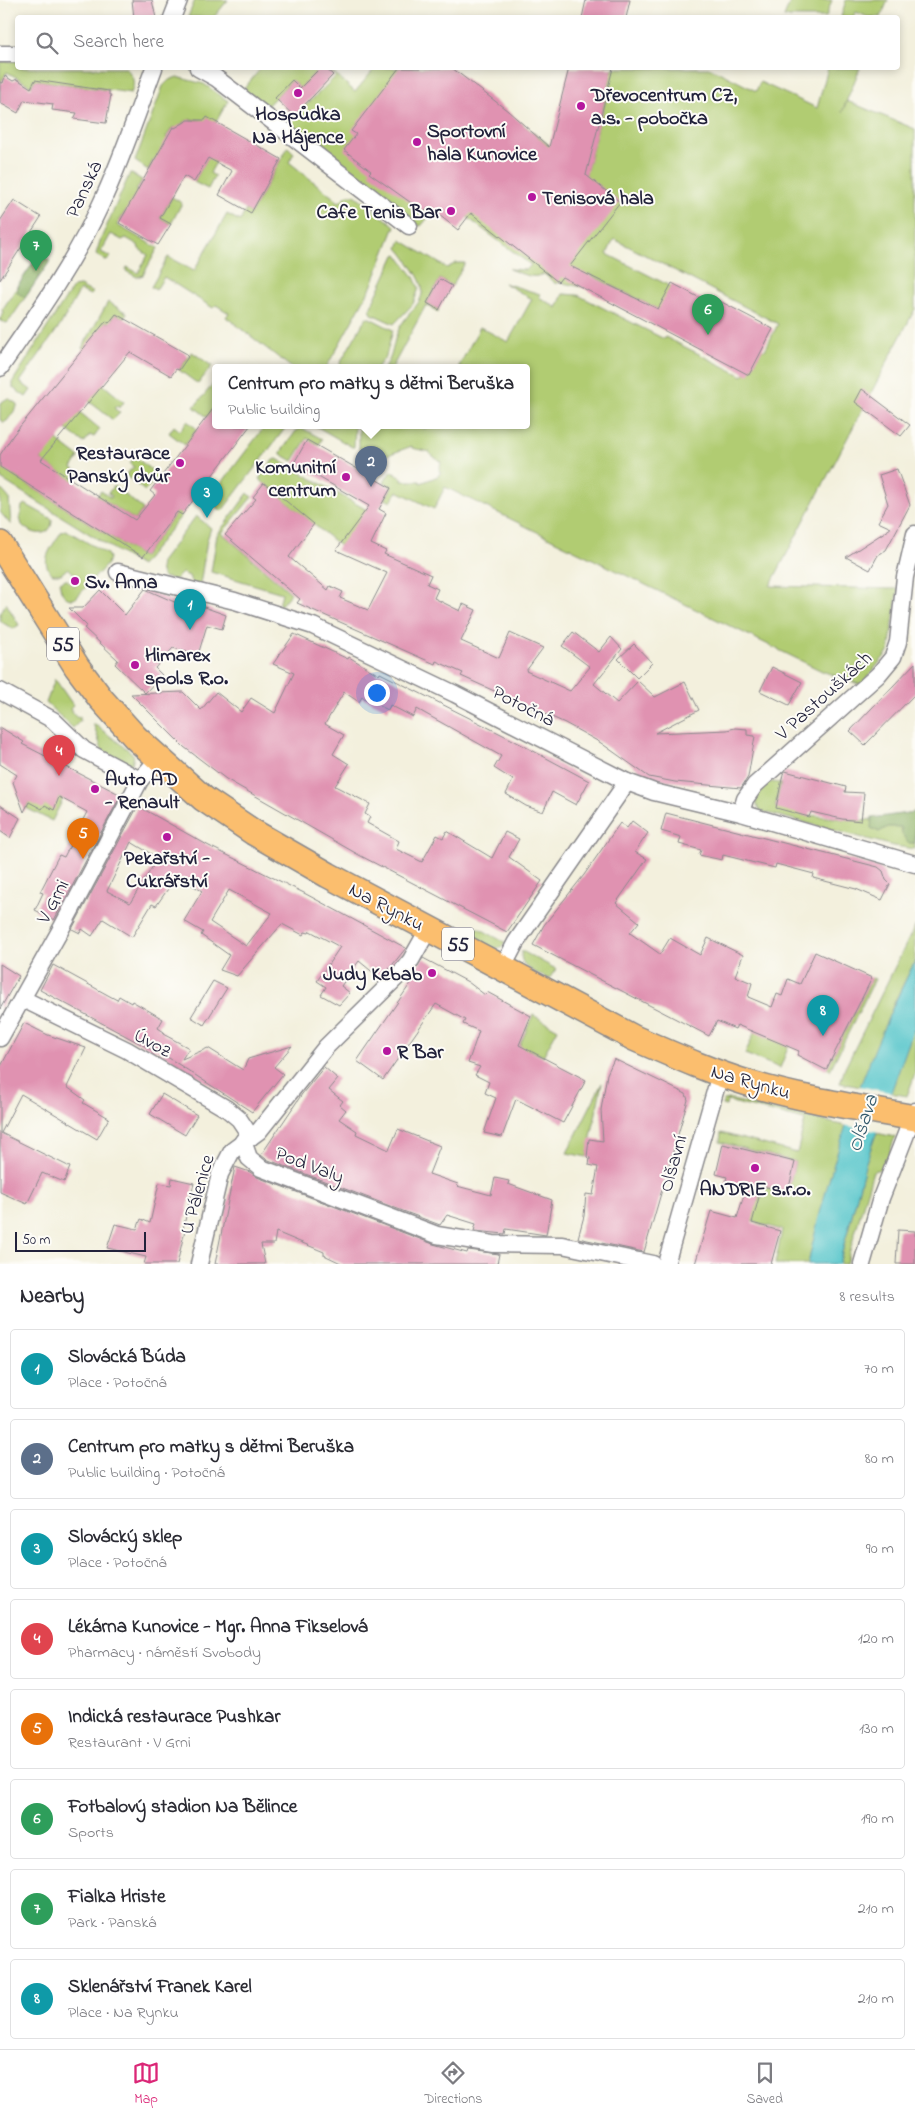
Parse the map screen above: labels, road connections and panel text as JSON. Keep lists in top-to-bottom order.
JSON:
{
  "streets": {
    "main road": ["55", "Na Rynku"],
    "street": [
      "Panská",
      "V Pastouškách",
      "Potočná",
      "V Grni",
      "Úvoz",
      "Olšavní",
      "Pod Valy",
      "U Pálenice"
    ]
  },
  "crossings": [
    ["V Pastouškách", "Potočná"],
    ["V Grni", "Na Rynku"],
    ["V Grni", "Úvoz"],
    ["Na Rynku", "Olšavní"],
    ["Na Rynku", "Pod Valy"],
    ["Úvoz", "Pod Valy"],
    ["Úvoz", "U Pálenice"],
    ["Pod Valy", "U Pálenice"]
  ],
  "water": ["Olšava"],
  "places": [
    "Hospůdka Na Hájence",
    "Dřevocentrum CZ, a.s. - pobočka",
    "Sportovní hala Kunovice",
    "Tenisová hala",
    "Cafe Tenis Bar",
    "Restaurace Panský dvůr",
    "Komunitní centrum",
    "Sv. Anna",
    "Himarex spol.s R.o.",
    "Auto AD - Renault",
    "Pekařství - Cukrářství",
    "Judy Kebab",
    "R Bar",
    "ANDRIE s.r.o."
  ],
  "scale_bar": "50 m",
  "page": {
    "search": "Search here",
    "pins": [
      "7",
      "6",
      "2",
      "3",
      "1",
      "4",
      "5",
      "8"
    ],
    "popup": ["Centrum pro matky s dětmi Beruška", "Public building"],
    "scale": "50 m",
    "heading": ["Nearby", "8 results"],
    "list": [
      {
        "mark": "1",
        "name": "Slovácká Búda",
        "note": "Place · Potočná",
        "value": "70 m"
      },
      {
        "mark": "2",
        "name": "Centrum pro matky s dětmi Beruška",
        "note": "Public building · Potočná",
        "value": "80 m"
      },
      {
        "mark": "3",
        "name": "Slovácký sklep",
        "note": "Place · Potočná",
        "value": "90 m"
      },
      {
        "mark": "4",
        "name": "Lékárna Kunovice - Mgr. Anna Fikselová",
        "note": "Pharmacy · náměstí Svobody",
        "value": "120 m"
      },
      {
        "mark": "5",
        "name": "Indická restaurace Pushkar",
        "note": "Restaurant · V Grni",
        "value": "130 m"
      },
      {
        "mark": "6",
        "name": "Fotbalový stadion Na Bělince",
        "note": "Sports",
        "value": "190 m"
      },
      {
        "mark": "7",
        "name": "Fialka Hriste",
        "note": "Park · Panská",
        "value": "210 m"
      },
      {
        "mark": "8",
        "name": "Sklenářství Franek Karel",
        "note": "Place · Na Rynku",
        "value": "210 m"
      }
    ],
    "nav": ["Map", "Directions", "Saved"]
  }
}
